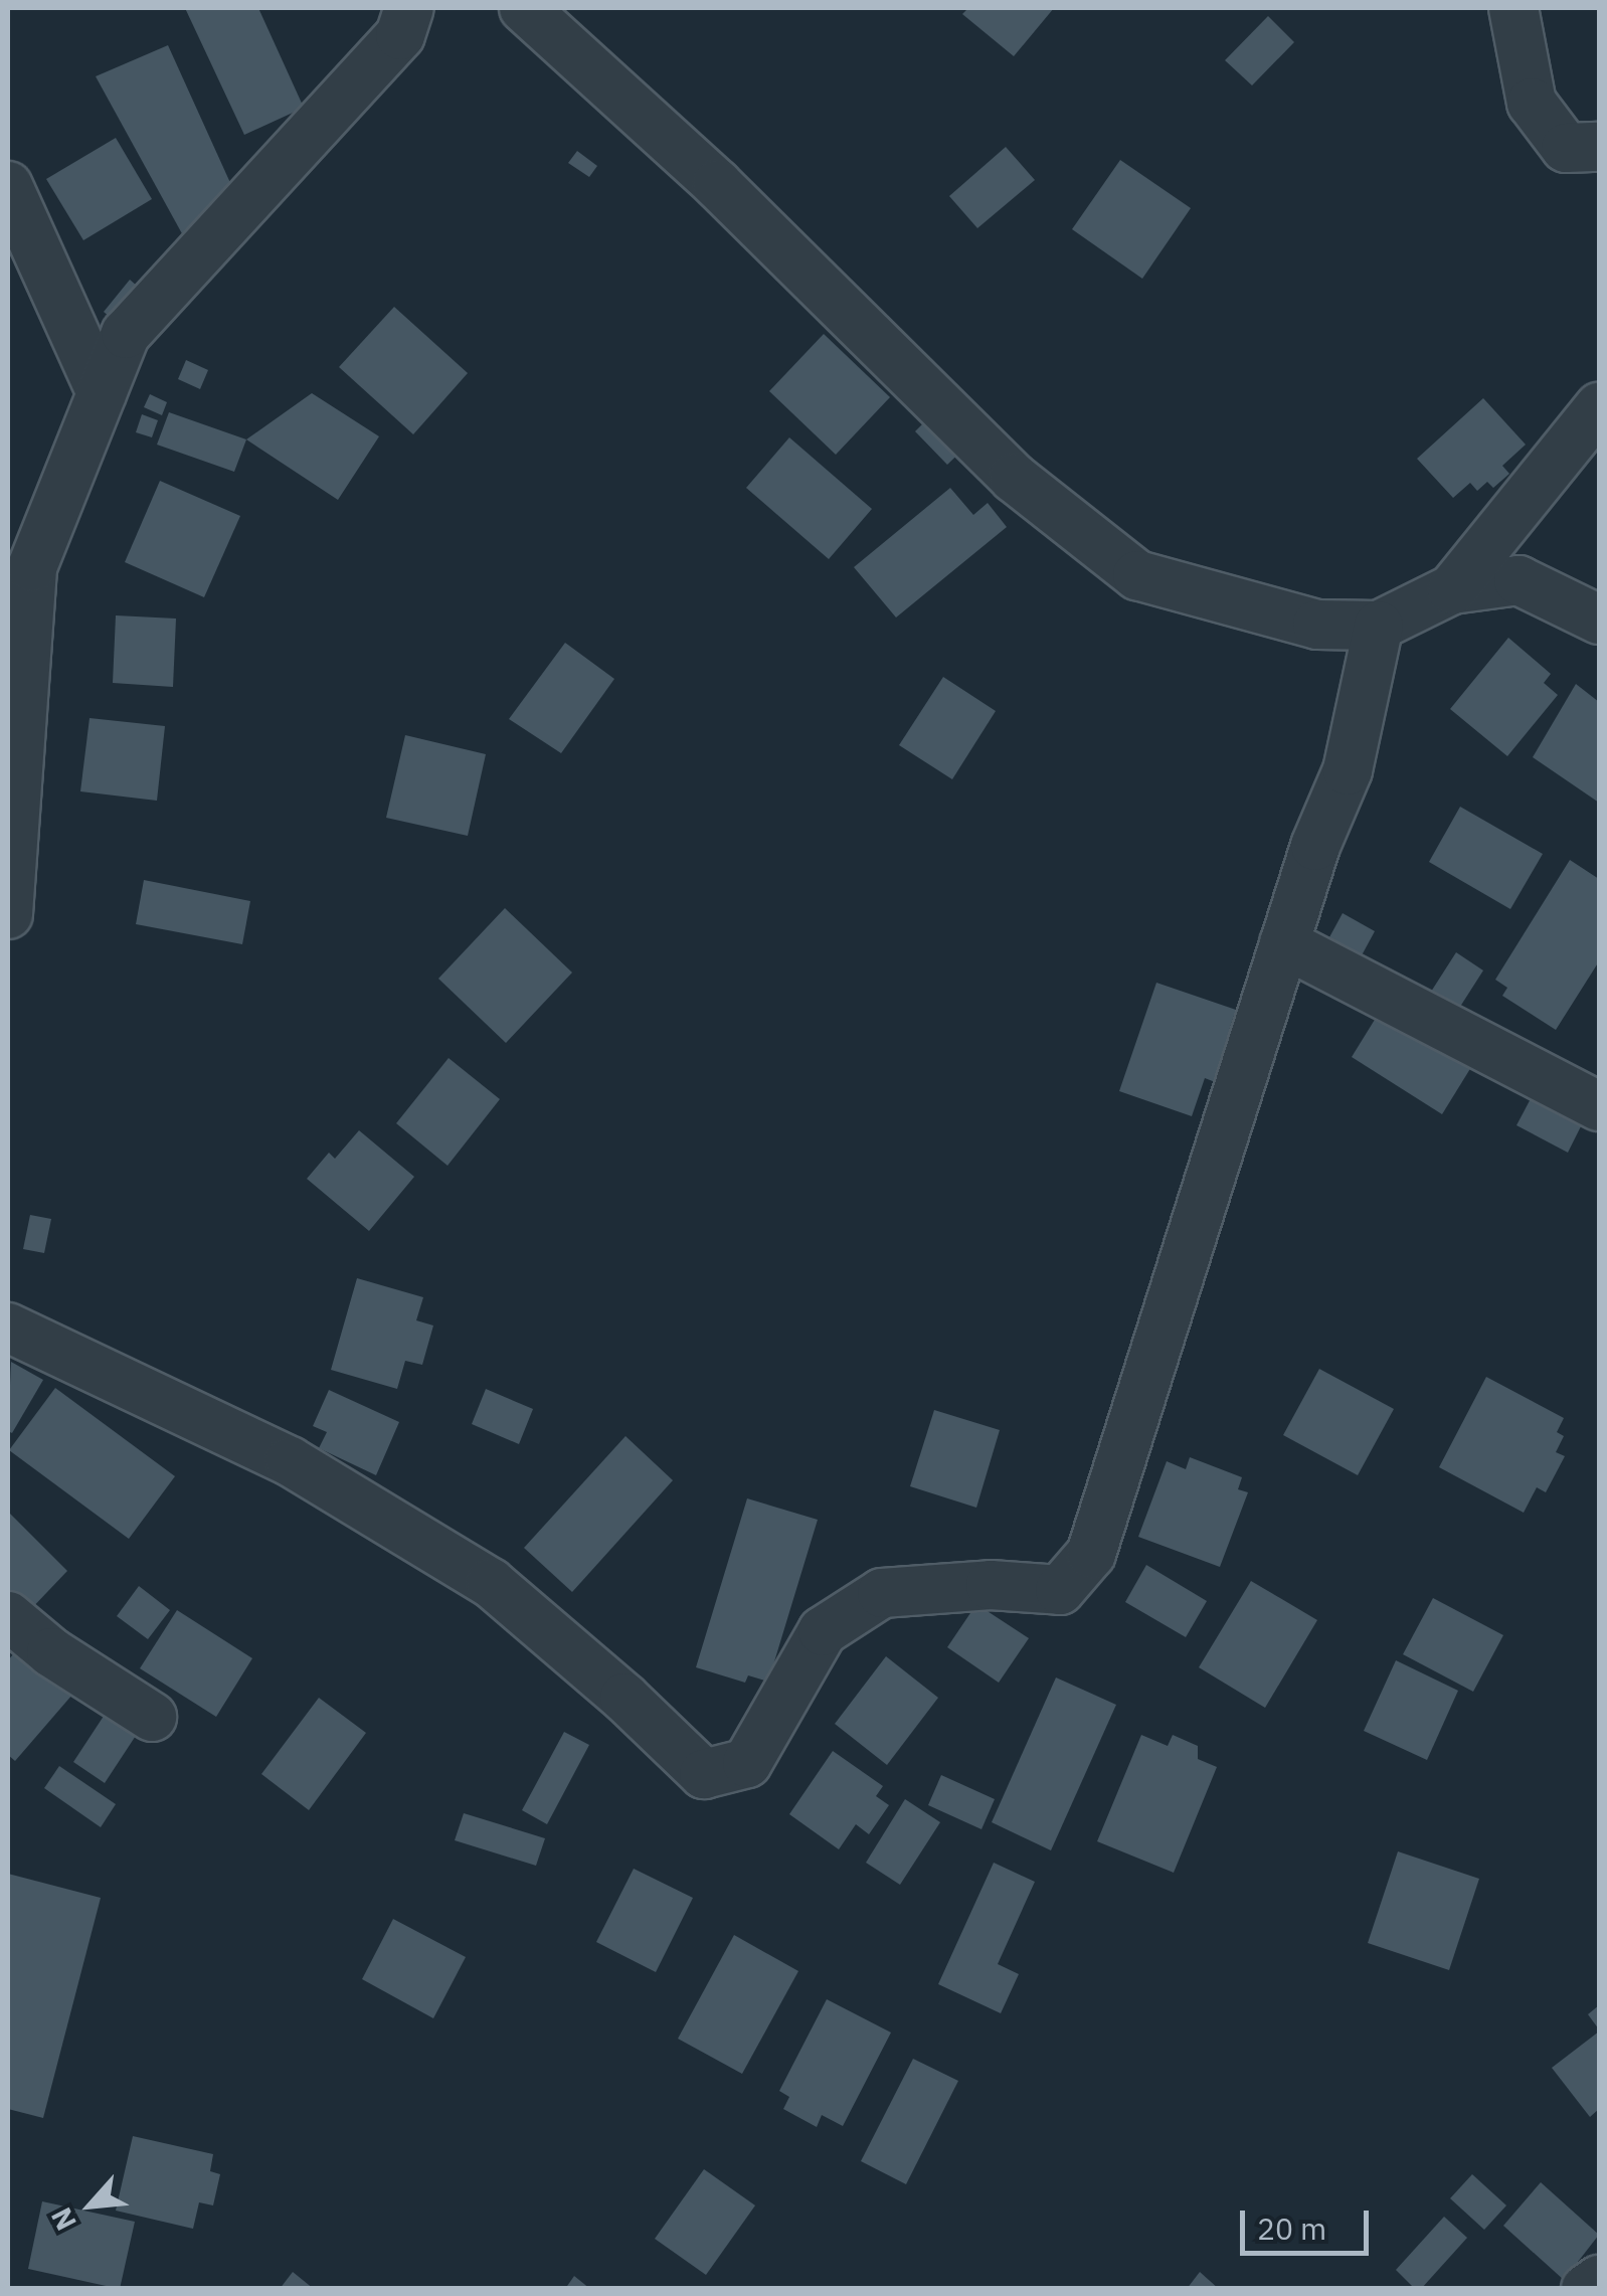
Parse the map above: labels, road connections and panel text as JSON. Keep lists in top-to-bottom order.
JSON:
{
  "scale_bar": "20 m",
  "north": "bottom left"
}
